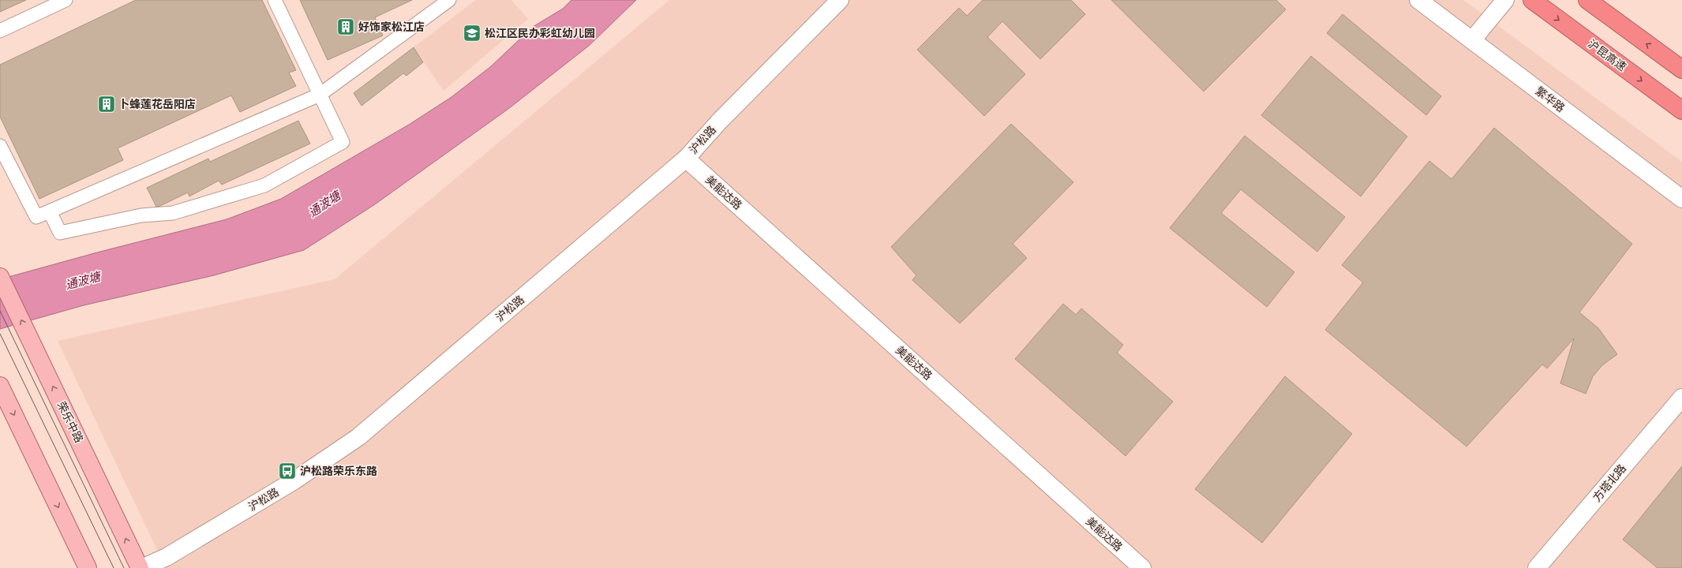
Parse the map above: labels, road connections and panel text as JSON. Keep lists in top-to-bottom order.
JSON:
{
  "streets": {
    "highway": ["沪昆高速"],
    "main road": [
      "繁华路",
      "沪松路",
      "美能达路",
      "荣乐中路",
      "方塔北路"
    ]
  },
  "crossings": [
    ["沪松路", "美能达路"]
  ],
  "water": ["通波塘"],
  "places": {
    "building": ["好饰家松江店", "卜蜂莲花岳阳店"],
    "school or university": ["松江区民办彩虹幼儿园"],
    "bus stop": ["沪松路荣乐东路"]
  }
}
